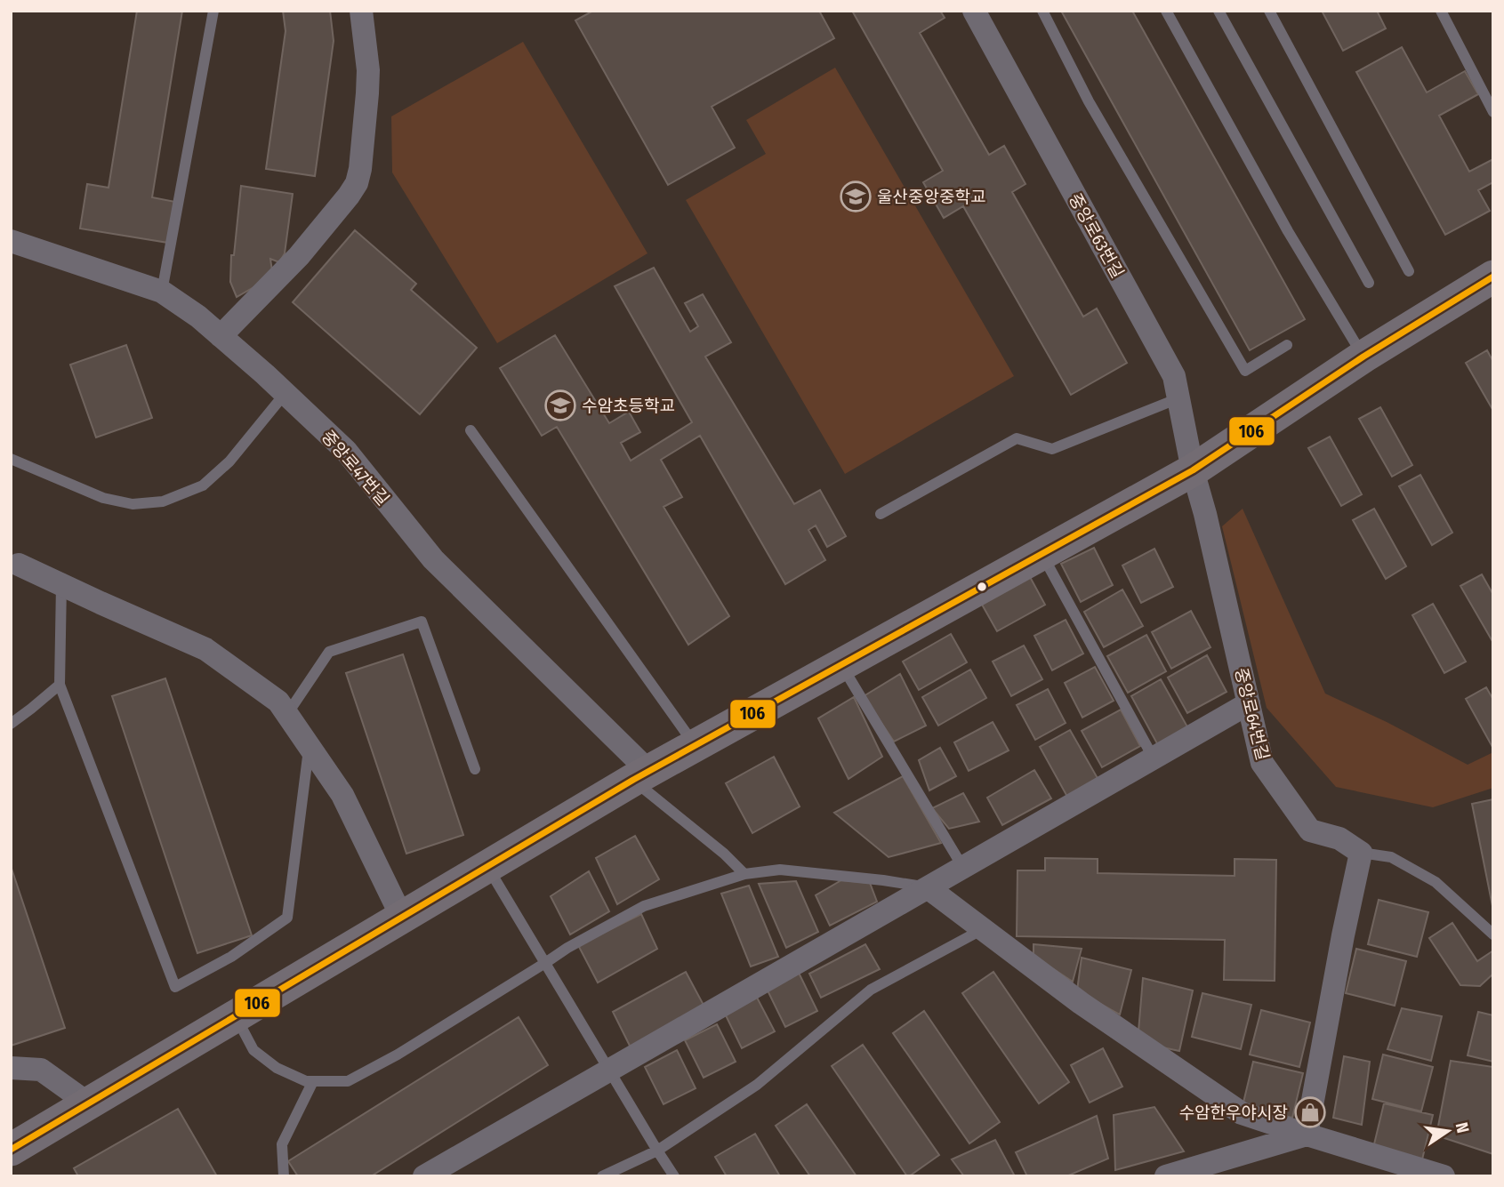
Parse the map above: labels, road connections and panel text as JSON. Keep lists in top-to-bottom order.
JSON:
{
  "streets": {
    "street": ["중앙로63번길", "중앙로47번길", "중앙로64번길"]
  },
  "crossings": [
    ["중앙로63번길", "중앙로64번길"]
  ],
  "places": {
    "school or university": ["울산중앙중학교", "수암초등학교"],
    "shop": ["수암한우야시장"]
  },
  "lines": ["transit line 106"],
  "north": "right"
}
